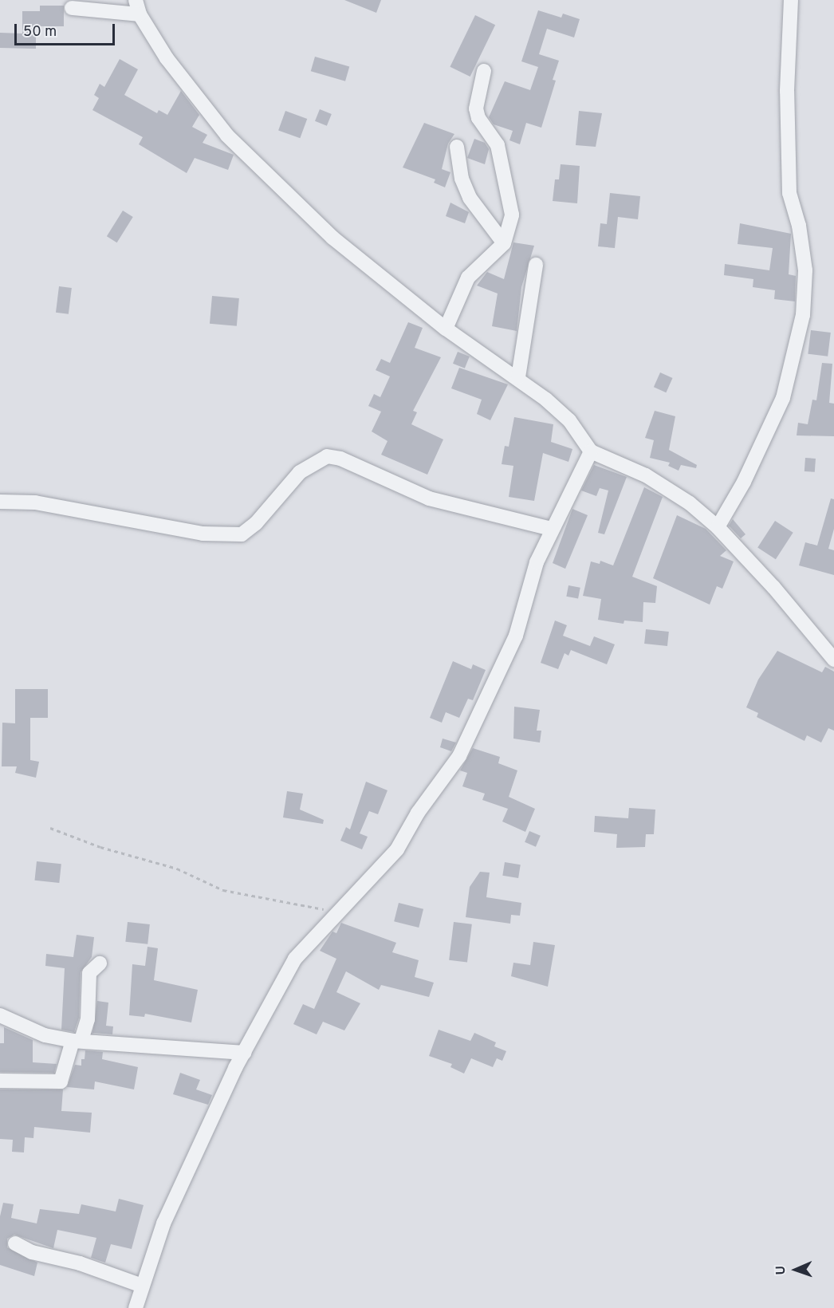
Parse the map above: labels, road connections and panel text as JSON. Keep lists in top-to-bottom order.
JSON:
{
  "scale_bar": "50 m",
  "north": "left"
}
